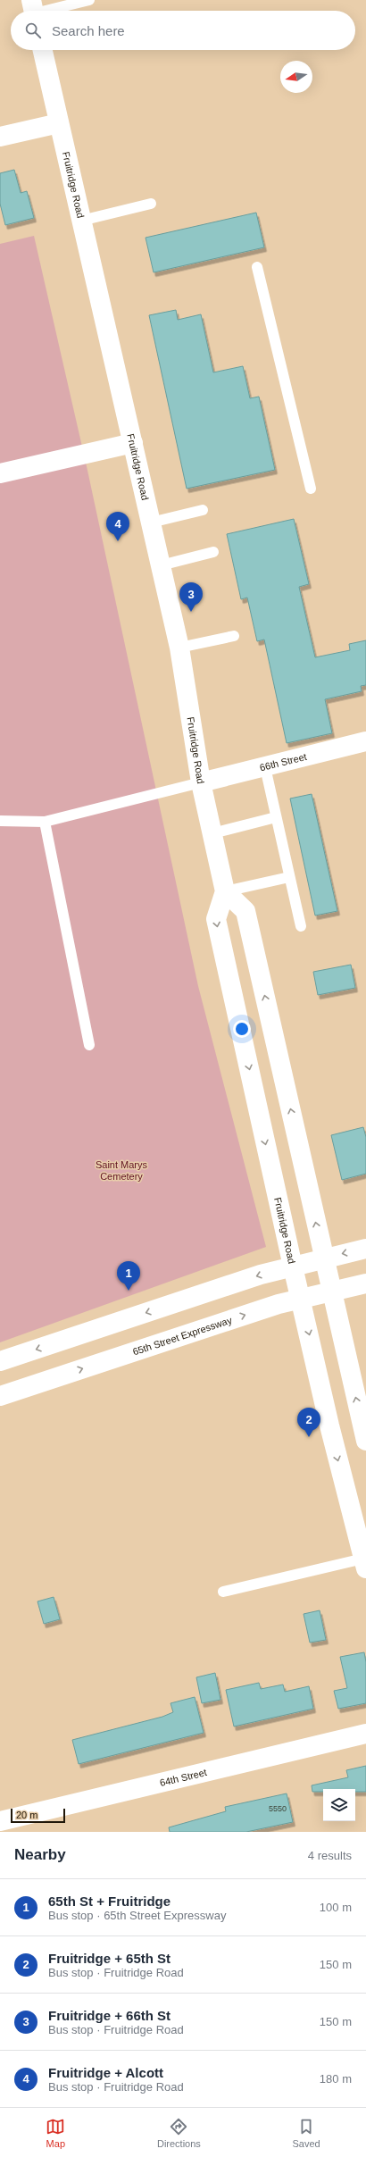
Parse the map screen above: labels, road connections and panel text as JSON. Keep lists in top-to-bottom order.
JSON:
{
  "streets": {
    "main road": [
      "Fruitridge Road",
      "66th Street",
      "65th Street Expressway",
      "64th Street"
    ]
  },
  "crossings": [
    ["Fruitridge Road", "66th Street"],
    ["Fruitridge Road", "65th Street Expressway"]
  ],
  "parks": ["Saint Marys Cemetery"],
  "house_numbers": ["5550"],
  "scale_bar": "20 m",
  "north": "left",
  "page": {
    "search": "Search here",
    "pins": [
      "4",
      "3",
      "1",
      "2"
    ],
    "scale": "20 m",
    "heading": ["Nearby", "4 results"],
    "list": [
      {
        "mark": "1",
        "name": "65th St + Fruitridge",
        "note": "Bus stop · 65th Street Expressway",
        "value": "100 m"
      },
      {
        "mark": "2",
        "name": "Fruitridge + 65th St",
        "note": "Bus stop · Fruitridge Road",
        "value": "150 m"
      },
      {
        "mark": "3",
        "name": "Fruitridge + 66th St",
        "note": "Bus stop · Fruitridge Road",
        "value": "150 m"
      },
      {
        "mark": "4",
        "name": "Fruitridge + Alcott",
        "note": "Bus stop · Fruitridge Road",
        "value": "180 m"
      }
    ],
    "nav": ["Map", "Directions", "Saved"]
  }
}
